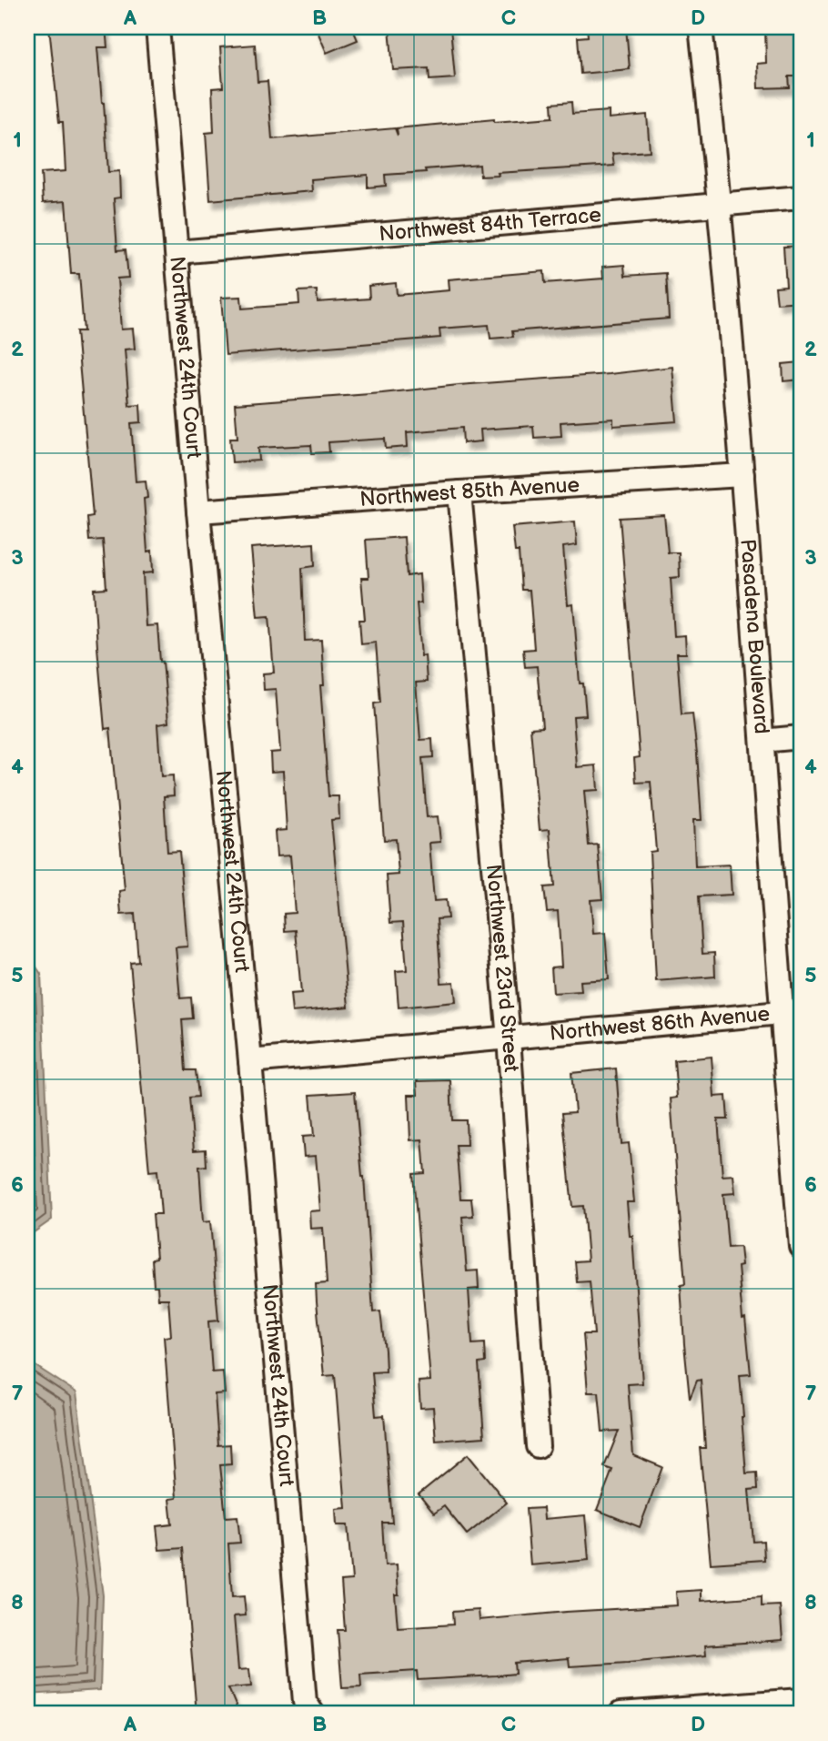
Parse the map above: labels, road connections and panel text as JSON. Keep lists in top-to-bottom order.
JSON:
{
  "streets": {
    "street": [
      "Northwest 84th Terrace",
      "Northwest 24th Court",
      "Northwest 85th Avenue",
      "Pasadena Boulevard",
      "Northwest 23rd Street",
      "Northwest 86th Avenue"
    ]
  },
  "crossings": [
    ["Northwest 84th Terrace", "Northwest 24th Court"],
    ["Northwest 84th Terrace", "Pasadena Boulevard"],
    ["Northwest 24th Court", "Northwest 85th Avenue"],
    ["Northwest 24th Court", "Northwest 86th Avenue"],
    ["Northwest 85th Avenue", "Pasadena Boulevard"],
    ["Northwest 85th Avenue", "Northwest 23rd Street"],
    ["Pasadena Boulevard", "Northwest 86th Avenue"],
    ["Northwest 23rd Street", "Northwest 86th Avenue"]
  ],
  "grid": {
    "columns": [
      "A",
      "B",
      "C",
      "D"
    ],
    "rows": [
      "1",
      "2",
      "3",
      "4",
      "5",
      "6",
      "7",
      "8"
    ]
  }
}
